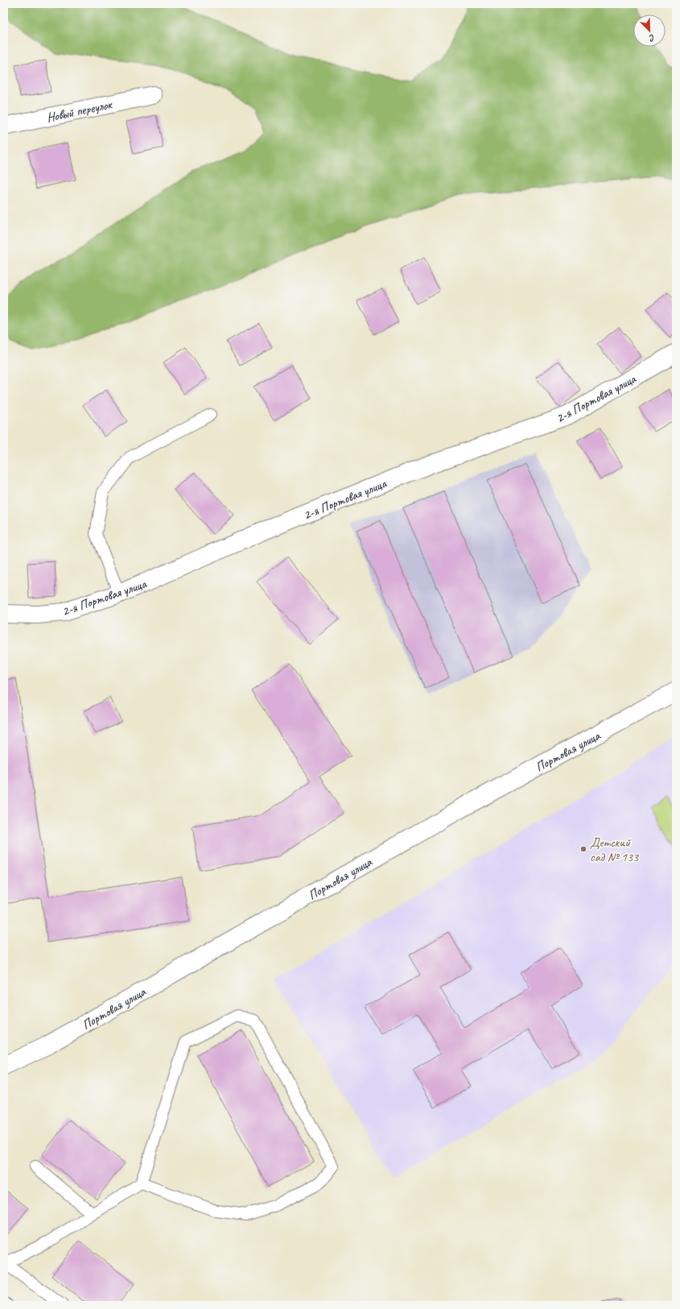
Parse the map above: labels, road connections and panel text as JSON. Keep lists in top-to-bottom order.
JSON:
{
  "streets": {
    "street": ["Новый переулок", "2-я Портовая улица", "Портовая улица"]
  },
  "places": ["Детский сад № 133"],
  "north": "bottom right"
}
